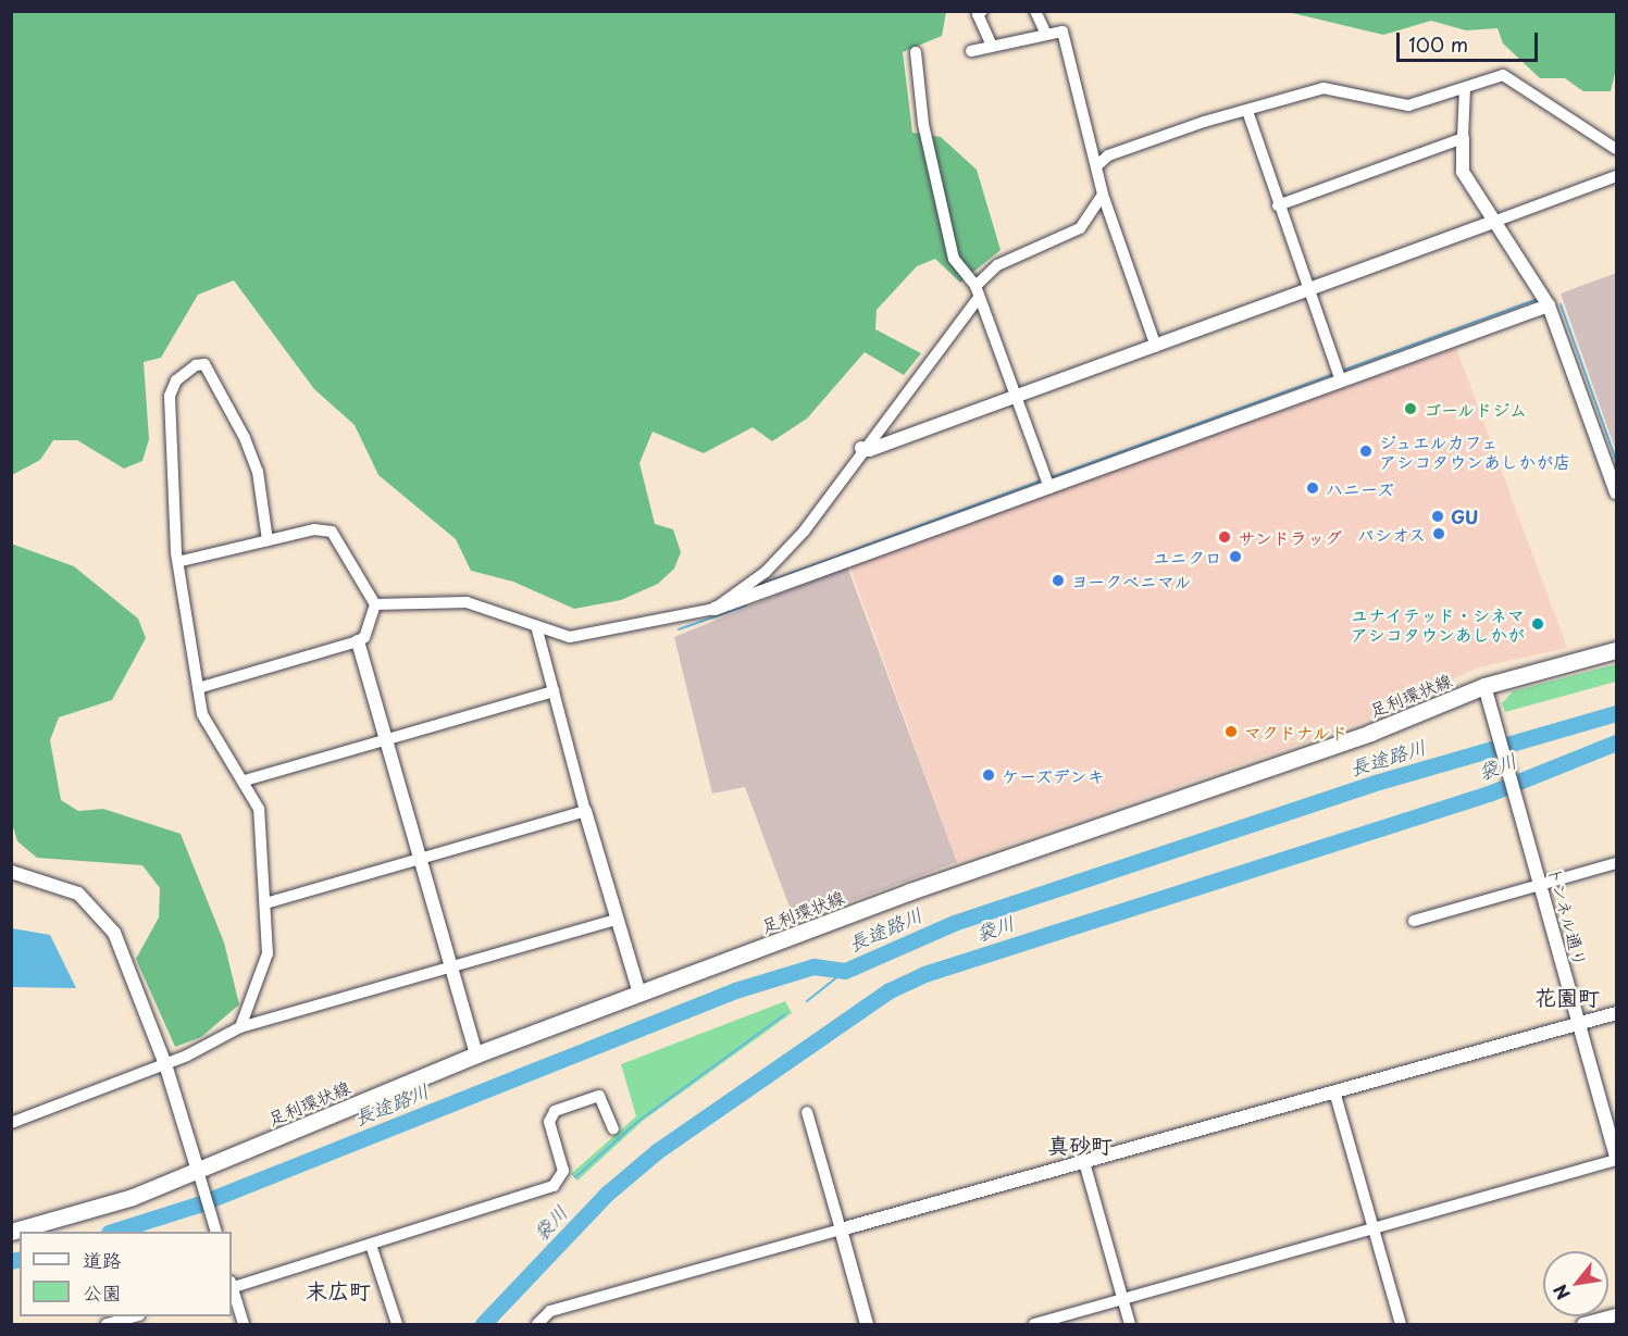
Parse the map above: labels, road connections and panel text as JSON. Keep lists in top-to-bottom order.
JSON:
{
  "streets": {
    "main road": ["足利環状線"],
    "street": ["トンネル通り"]
  },
  "crossings": [
    ["足利環状線", "トンネル通り"]
  ],
  "districts": ["花園町", "真砂町", "末広町"],
  "water": ["長途路川", "袋川"],
  "places": [
    "ゴールドジム",
    "ジュエルカフェ アシコタウンあしかが店",
    "ハニーズ",
    "GU",
    "パシオス",
    "サンドラッグ",
    "ユニクロ",
    "ヨークベニマル",
    "ユナイテッド・シネマ アシコタウンあしかが",
    "マクドナルド",
    "ケーズデンキ"
  ],
  "legend": ["道路", "公園"],
  "scale_bar": "100 m",
  "north": "bottom left"
}
